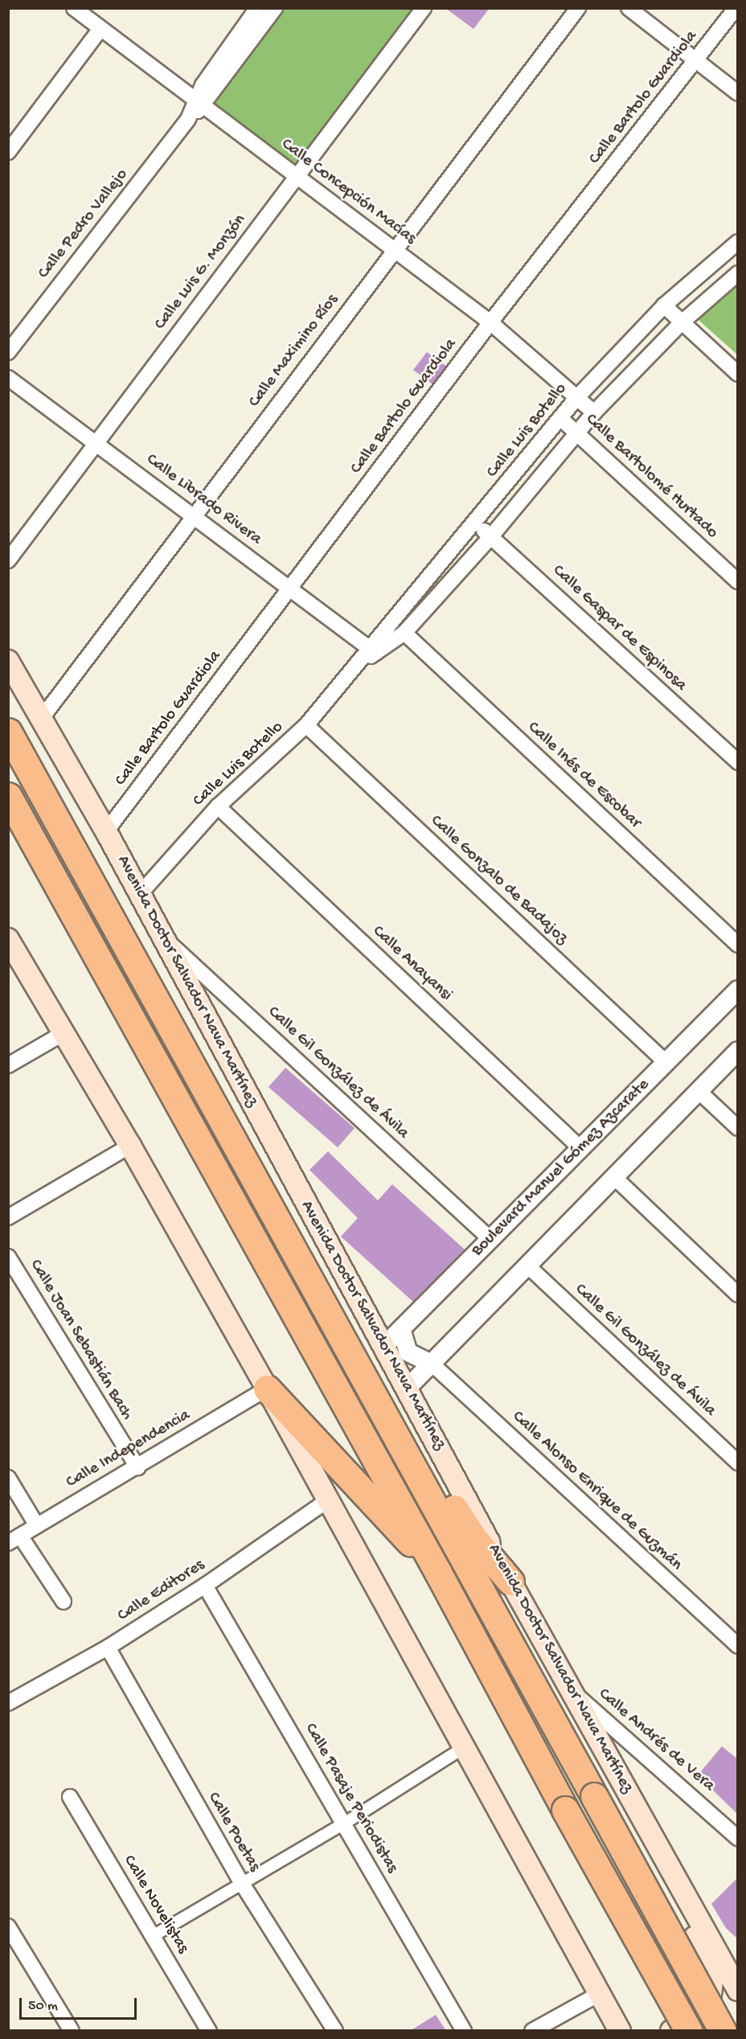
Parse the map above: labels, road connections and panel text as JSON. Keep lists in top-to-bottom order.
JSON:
{
  "streets": {
    "highway": ["Avenida Doctor Salvador Nava Martínez"],
    "street": [
      "Calle Bartolo Guardiola",
      "Calle Concepción Macías",
      "Calle Pedro Vallejo",
      "Calle Luis G. Monzón",
      "Calle Maximino Ríos",
      "Calle Luis Botello",
      "Calle Bartolomé Hurtado",
      "Calle Librado Rivera",
      "Calle Gaspar de Espinosa",
      "Calle Inés de Escobar",
      "Calle Gonzalo de Badajoz",
      "Calle Anayansi",
      "Calle Gil González de Ávila",
      "Boulevard Manuel Gómez Azcarate",
      "Calle Joan Sebastián Bach",
      "Calle Independencia",
      "Calle Alonso Enrique de Guzmán",
      "Calle Editores",
      "Calle Andrés de Vera",
      "Calle Pasaje Periodistas",
      "Calle Poetas",
      "Calle Novelistas"
    ]
  },
  "crossings": [
    ["Calle Bartolo Guardiola", "Calle Concepción Macías"],
    ["Calle Bartolo Guardiola", "Calle Librado Rivera"],
    ["Calle Bartolo Guardiola", "Avenida Doctor Salvador Nava Martínez"],
    ["Calle Concepción Macías", "Calle Pedro Vallejo"],
    ["Calle Concepción Macías", "Calle Luis G. Monzón"],
    ["Calle Concepción Macías", "Calle Maximino Ríos"],
    ["Calle Concepción Macías", "Calle Luis Botello"],
    ["Calle Luis G. Monzón", "Calle Librado Rivera"],
    ["Calle Maximino Ríos", "Calle Librado Rivera"],
    ["Calle Maximino Ríos", "Avenida Doctor Salvador Nava Martínez"],
    ["Calle Luis Botello", "Calle Bartolomé Hurtado"],
    ["Calle Luis Botello", "Calle Librado Rivera"],
    ["Calle Luis Botello", "Calle Gaspar de Espinosa"],
    ["Calle Luis Botello", "Calle Inés de Escobar"],
    ["Calle Luis Botello", "Calle Gonzalo de Badajoz"],
    ["Calle Luis Botello", "Calle Anayansi"],
    ["Calle Luis Botello", "Avenida Doctor Salvador Nava Martínez"],
    ["Calle Gonzalo de Badajoz", "Boulevard Manuel Gómez Azcarate"],
    ["Calle Anayansi", "Boulevard Manuel Gómez Azcarate"],
    ["Avenida Doctor Salvador Nava Martínez", "Calle Gil González de Ávila"],
    ["Avenida Doctor Salvador Nava Martínez", "Boulevard Manuel Gómez Azcarate"],
    ["Avenida Doctor Salvador Nava Martínez", "Calle Andrés de Vera"],
    ["Calle Gil González de Ávila", "Boulevard Manuel Gómez Azcarate"],
    ["Calle Joan Sebastián Bach", "Calle Independencia"],
    ["Calle Editores", "Calle Pasaje Periodistas"],
    ["Calle Editores", "Calle Poetas"]
  ],
  "scale_bar": "50 m"
}
